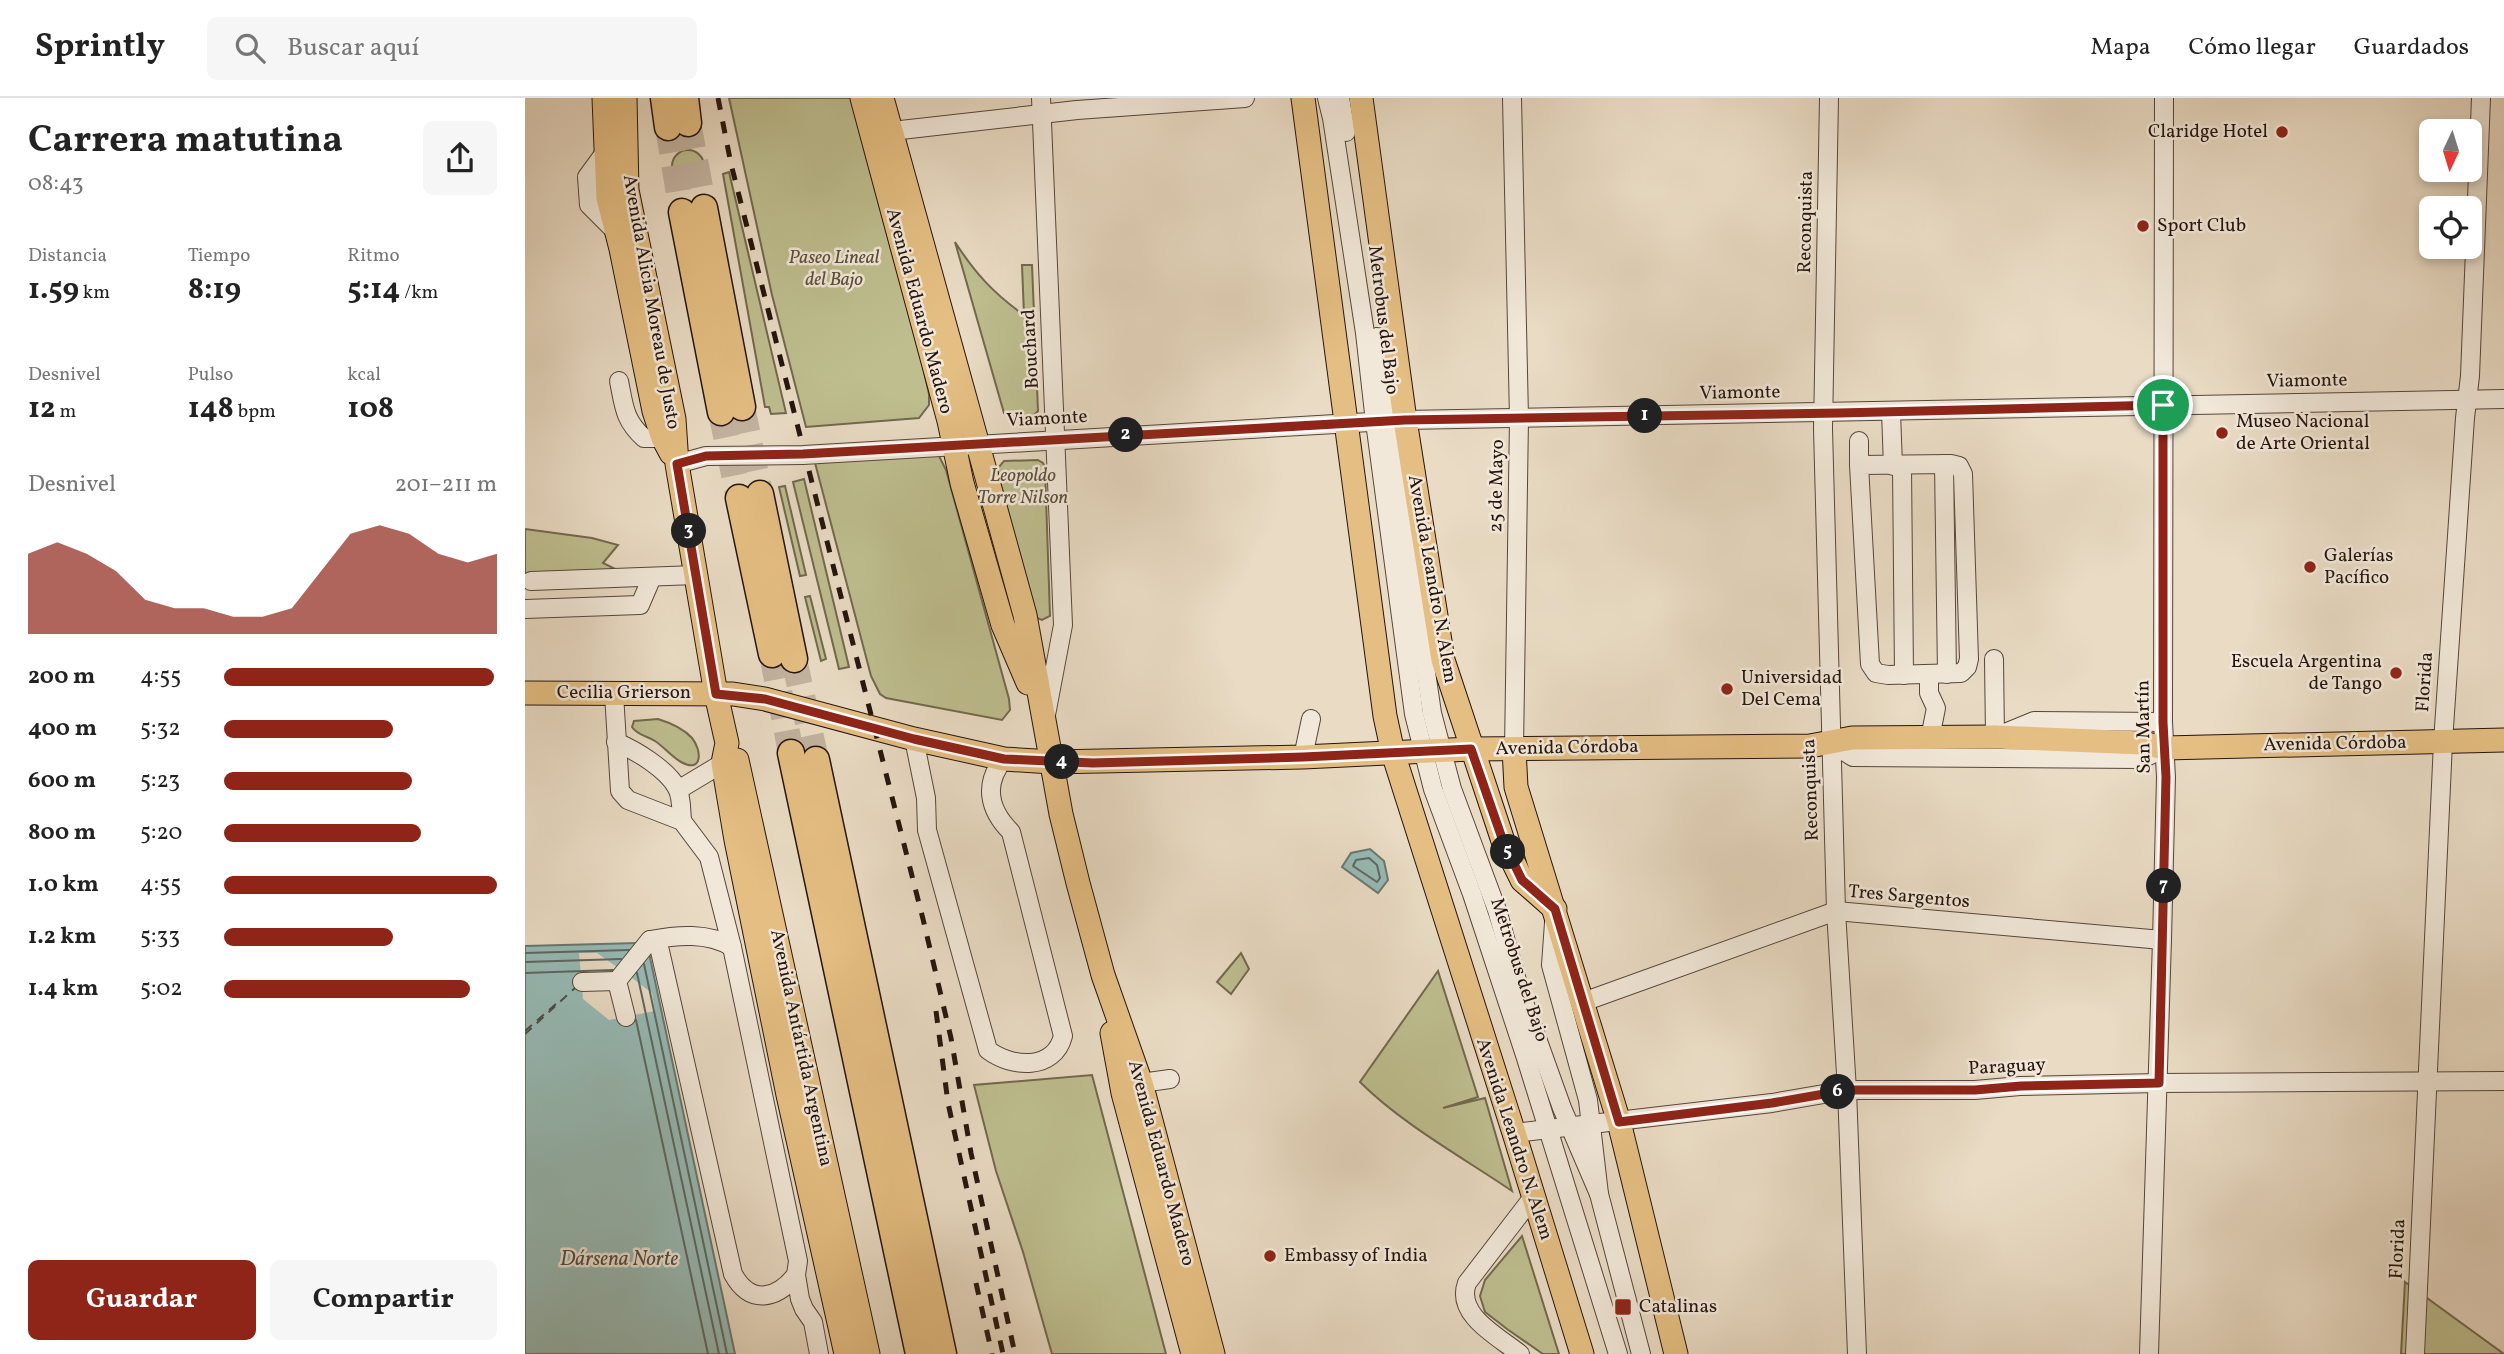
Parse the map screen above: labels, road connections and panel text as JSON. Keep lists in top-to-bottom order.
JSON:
{
  "streets": {
    "main road": [
      "Avenida Alicia Moreau de Justo",
      "Avenida Eduardo Madero",
      "Avenida Leandro N. Alem",
      "Cecilia Grierson",
      "Avenida Córdoba",
      "Avenida Antártida Argentina"
    ],
    "street": [
      "Reconquista",
      "Metrobus del Bajo",
      "Bouchard",
      "Viamonte",
      "25 de Mayo",
      "Florida",
      "San Martín",
      "Tres Sargentos",
      "Paraguay"
    ]
  },
  "crossings": [
    ["Reconquista", "Viamonte"],
    ["Reconquista", "Avenida Córdoba"],
    ["Reconquista", "Tres Sargentos"],
    ["Reconquista", "Paraguay"],
    ["Avenida Alicia Moreau de Justo", "Viamonte"],
    ["Avenida Alicia Moreau de Justo", "Cecilia Grierson"],
    ["Avenida Alicia Moreau de Justo", "Avenida Antártida Argentina"],
    ["Avenida Eduardo Madero", "Bouchard"],
    ["Avenida Eduardo Madero", "Viamonte"],
    ["Avenida Eduardo Madero", "Cecilia Grierson"],
    ["Avenida Eduardo Madero", "Avenida Córdoba"],
    ["Metrobus del Bajo", "Viamonte"],
    ["Metrobus del Bajo", "Avenida Leandro N. Alem"],
    ["Metrobus del Bajo", "Avenida Córdoba"],
    ["Metrobus del Bajo", "Paraguay"],
    ["Bouchard", "Viamonte"],
    ["Viamonte", "25 de Mayo"],
    ["Viamonte", "Avenida Leandro N. Alem"],
    ["Viamonte", "Florida"],
    ["Viamonte", "San Martín"],
    ["25 de Mayo", "Avenida Córdoba"],
    ["Avenida Leandro N. Alem", "Avenida Córdoba"],
    ["Avenida Leandro N. Alem", "Paraguay"],
    ["Florida", "Avenida Córdoba"],
    ["Florida", "Paraguay"],
    ["Cecilia Grierson", "Avenida Córdoba"],
    ["Cecilia Grierson", "Avenida Antártida Argentina"],
    ["San Martín", "Avenida Córdoba"],
    ["San Martín", "Tres Sargentos"],
    ["San Martín", "Paraguay"]
  ],
  "water": ["Dársena Norte"],
  "parks": ["Paseo Lineal del Bajo", "Leopoldo Torre Nilson"],
  "places": {
    "other": [
      "Claridge Hotel",
      "Sport Club",
      "Museo Nacional de Arte Oriental",
      "Galerías Pacífico",
      "Escuela Argentina de Tango",
      "Universidad Del Cema",
      "Embassy of India"
    ],
    "transit": ["Catalinas"]
  },
  "north": "bottom",
  "page": {
    "header": "Sprintly",
    "search": "Buscar aquí",
    "nav": ["Mapa", "Cómo llegar", "Guardados"],
    "heading": ["Carrera matutina", "08:43"],
    "stats": [
      ["Distancia", "1.59 km"],
      ["Tiempo", "8:19"],
      ["Ritmo", "5:14 /km"],
      ["Desnivel", "12 m"],
      ["Pulso", "148 bpm"],
      ["kcal", "108"]
    ],
    "pins": [
      "1",
      "2",
      "3",
      "4",
      "5",
      "7",
      "6"
    ],
    "chart": ["Desnivel", "201–211 m"],
    "list": [
      {
        "name": "200 m",
        "note": "4:55"
      },
      {
        "name": "400 m",
        "note": "5:32"
      },
      {
        "name": "600 m",
        "note": "5:23"
      },
      {
        "name": "800 m",
        "note": "5:20"
      },
      {
        "name": "1.0 km",
        "note": "4:55"
      },
      {
        "name": "1.2 km",
        "note": "5:33"
      },
      {
        "name": "1.4 km",
        "note": "5:02"
      }
    ],
    "buttons": ["Guardar", "Compartir"]
  }
}
